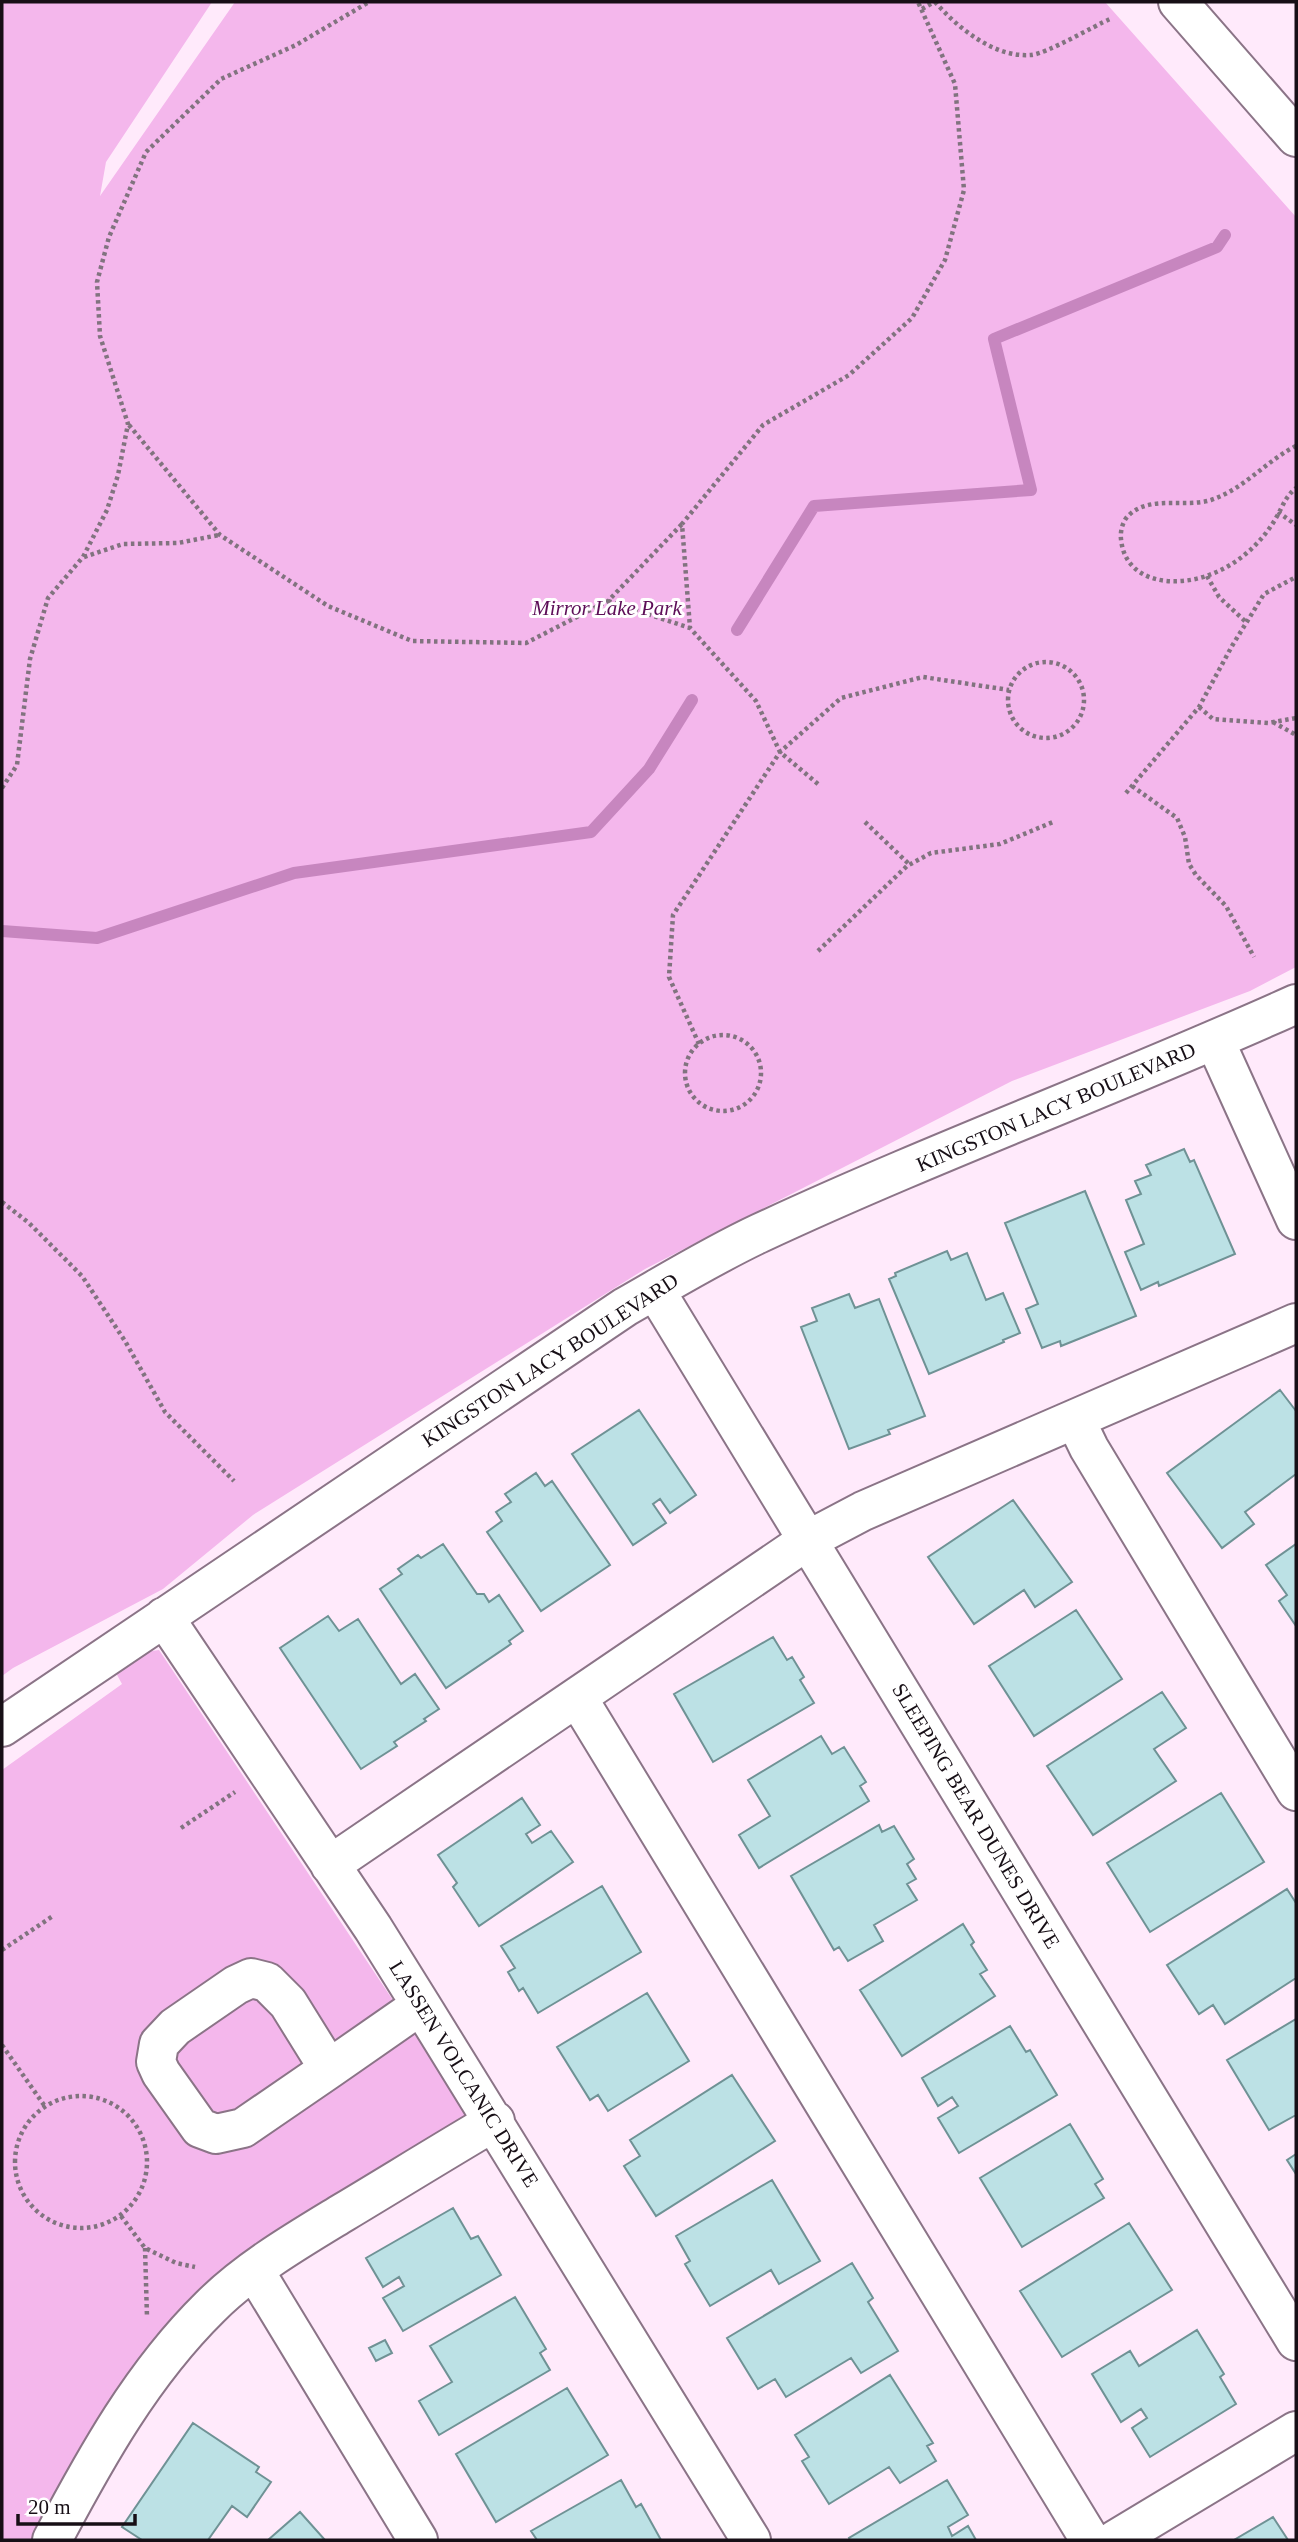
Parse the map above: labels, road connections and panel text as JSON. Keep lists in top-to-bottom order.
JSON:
{
  "streets": {
    "street": ["KINGSTON LACY BOULEVARD", "SLEEPING BEAR DUNES DRIVE", "LASSEN VOLCANIC DRIVE"]
  },
  "crossings": [
    ["KINGSTON LACY BOULEVARD", "SLEEPING BEAR DUNES DRIVE"],
    ["KINGSTON LACY BOULEVARD", "LASSEN VOLCANIC DRIVE"]
  ],
  "parks": ["Mirror Lake Park"],
  "scale_bar": "20 m"
}
